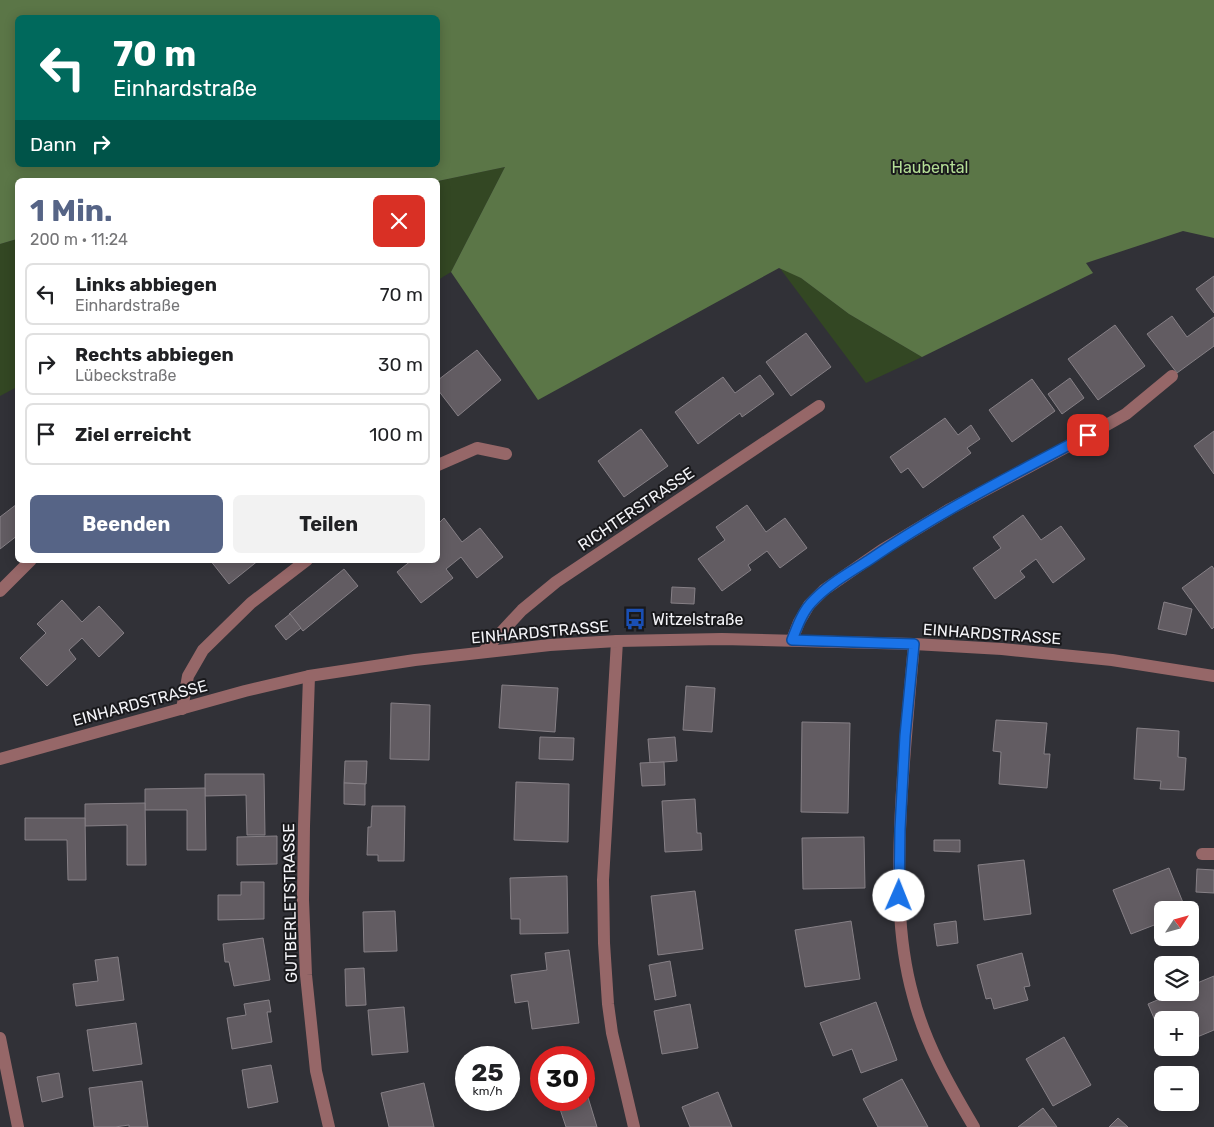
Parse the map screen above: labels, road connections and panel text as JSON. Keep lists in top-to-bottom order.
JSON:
{
  "streets": {
    "street": ["RICHTERSTRASSE", "EINHARDSTRASSE", "GUTBERLETSTRASSE"]
  },
  "crossings": [
    ["RICHTERSTRASSE", "EINHARDSTRASSE"],
    ["EINHARDSTRASSE", "GUTBERLETSTRASSE"]
  ],
  "parks": ["Haubental"],
  "places": {
    "bus stop": ["Witzelstraße"]
  },
  "north": "top right",
  "page": {
    "turn": ["70 m", "Einhardstraße"],
    "then": "Dann",
    "heading": ["1 Min.", "200 m · 11:24"],
    "list": [
      {
        "name": "Links abbiegen",
        "note": "Einhardstraße",
        "value": "70 m"
      },
      {
        "name": "Rechts abbiegen",
        "note": "Lübeckstraße",
        "value": "30 m"
      },
      {
        "name": "Ziel erreicht",
        "value": "100 m"
      }
    ],
    "buttons": ["Beenden", "Teilen"],
    "map_buttons": ["+", "−"],
    "speed": "25 km/h",
    "limit": "30"
  }
}
